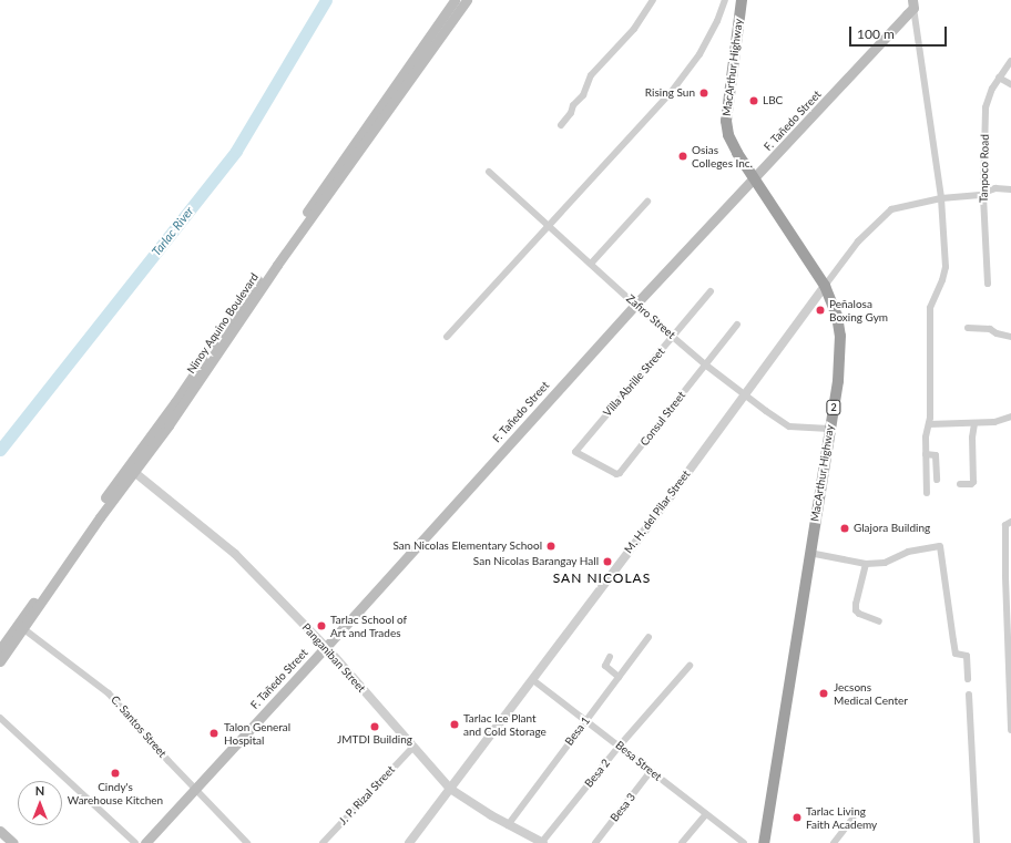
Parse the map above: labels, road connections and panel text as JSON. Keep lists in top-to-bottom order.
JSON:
{
  "streets": {
    "highway": ["MacArthur Highway", "2"],
    "main road": ["F. Tañedo Street", "Ninoy Aquino Boulevard"],
    "street": [
      "Tanpoco Road",
      "Zafiro Street",
      "Villa Abrille Street",
      "Consul Street",
      "M. H. del Pilar Street",
      "Panganiban Street",
      "C. Santos Street",
      "Besa 1",
      "Besa Street",
      "Besa 2",
      "J. P. Rizal Street",
      "Besa 3"
    ]
  },
  "crossings": [
    ["MacArthur Highway", "F. Tañedo Street"],
    ["MacArthur Highway", "Zafiro Street"],
    ["MacArthur Highway", "M. H. del Pilar Street"],
    ["F. Tañedo Street", "Zafiro Street"],
    ["F. Tañedo Street", "Panganiban Street"],
    ["F. Tañedo Street", "C. Santos Street"],
    ["Zafiro Street", "Villa Abrille Street"],
    ["Zafiro Street", "Consul Street"],
    ["Zafiro Street", "M. H. del Pilar Street"],
    ["Ninoy Aquino Boulevard", "Panganiban Street"],
    ["Ninoy Aquino Boulevard", "C. Santos Street"],
    ["Villa Abrille Street", "Consul Street"],
    ["M. H. del Pilar Street", "Panganiban Street"],
    ["M. H. del Pilar Street", "Besa Street"],
    ["Panganiban Street", "Besa 1"],
    ["Panganiban Street", "Besa 2"],
    ["Panganiban Street", "J. P. Rizal Street"],
    ["Besa 1", "Besa Street"],
    ["Besa Street", "Besa 2"],
    ["Besa Street", "Besa 3"]
  ],
  "districts": ["SAN NICOLAS"],
  "water": ["Tarlac River"],
  "places": [
    "Rising Sun",
    "LBC",
    "Osias Colleges Inc.",
    "Peñalosa Boxing Gym",
    "Glajora Building",
    "San Nicolas Elementary School",
    "San Nicolas Barangay Hall",
    "Tarlac School of Art and Trades",
    "Jecsons Medical Center",
    "Tarlac Ice Plant and Cold Storage",
    "JMTDI Building",
    "Talon General Hospital",
    "Cindy's Warehouse Kitchen",
    "Tarlac Living Faith Academy"
  ],
  "scale_bar": "100 m",
  "north": "top"
}
